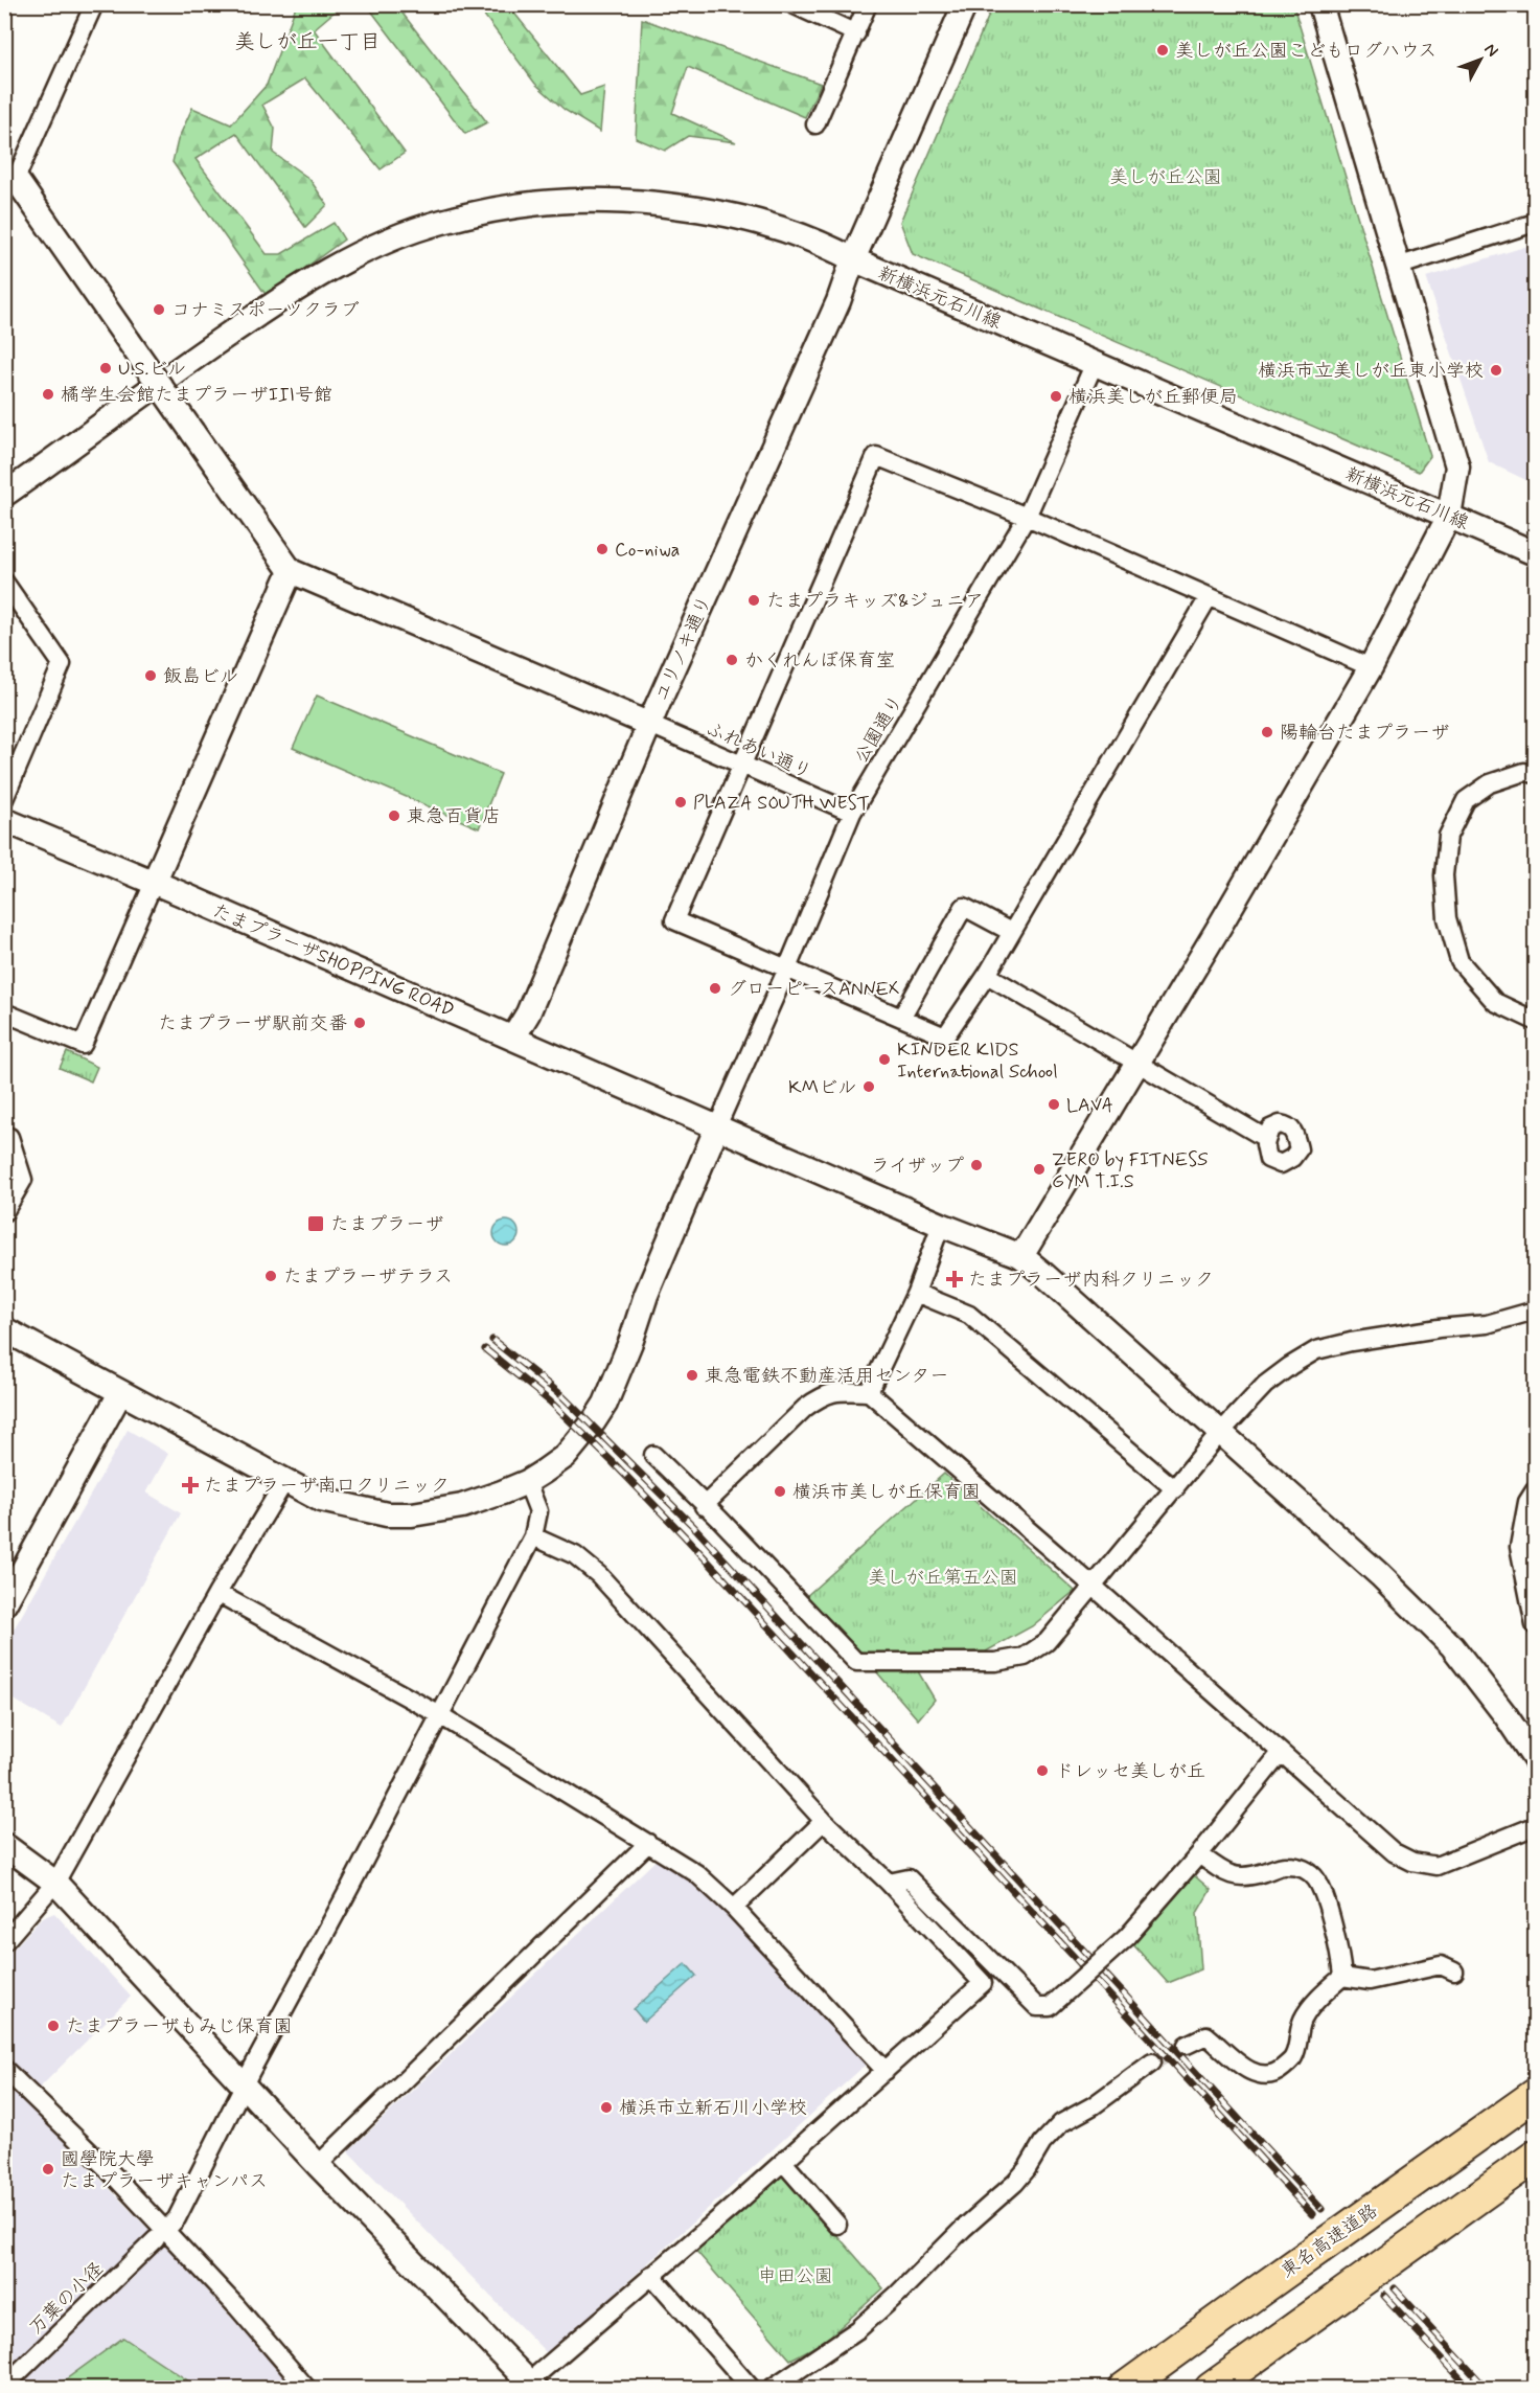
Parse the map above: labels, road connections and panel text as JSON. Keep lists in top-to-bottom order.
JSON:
{
  "streets": {
    "highway": ["東名高速道路"],
    "street": [
      "新横浜元石川線",
      "ユリノキ通り",
      "公園通り",
      "ふれあい通り",
      "たまプラーザSHOPPING ROAD",
      "万葉の小径"
    ]
  },
  "crossings": [
    ["新横浜元石川線", "ユリノキ通り"],
    ["新横浜元石川線", "公園通り"],
    ["ユリノキ通り", "ふれあい通り"],
    ["ユリノキ通り", "たまプラーザSHOPPING ROAD"],
    ["公園通り", "ふれあい通り"],
    ["公園通り", "たまプラーザSHOPPING ROAD"]
  ],
  "districts": ["美しが丘一丁目"],
  "parks": ["美しが丘公園", "美しが丘第五公園", "申田公園"],
  "places": {
    "other": [
      "美しが丘公園こどもログハウス",
      "コナミスポーツクラブ",
      "U.S.ビル",
      "横浜市立美しが丘東小学校",
      "橘学生会館たまプラーザIII号館",
      "横浜美しが丘郵便局",
      "Co-niwa",
      "たまプラキッズ&ジュニア",
      "かくれんぼ保育室",
      "飯島ビル",
      "陽輪台たまプラーザ",
      "PLAZA SOUTH WEST",
      "東急百貨店",
      "グローピースANNEX",
      "たまプラーザ駅前交番",
      "KINDER KIDS International School",
      "KMビル",
      "LAVA",
      "ライザップ",
      "ZERO by FITNESS GYM T.I.S",
      "たまプラーザテラス",
      "東急電鉄不動産活用センター",
      "横浜市美しが丘保育園",
      "ドレッセ美しが丘",
      "たまプラーザもみじ保育園",
      "横浜市立新石川小学校",
      "國學院大學 たまプラーザキャンパス"
    ],
    "transit": ["たまプラーザ"],
    "health": ["たまプラーザ内科クリニック", "たまプラーザ南口クリニック"]
  },
  "north": "top right"
}
